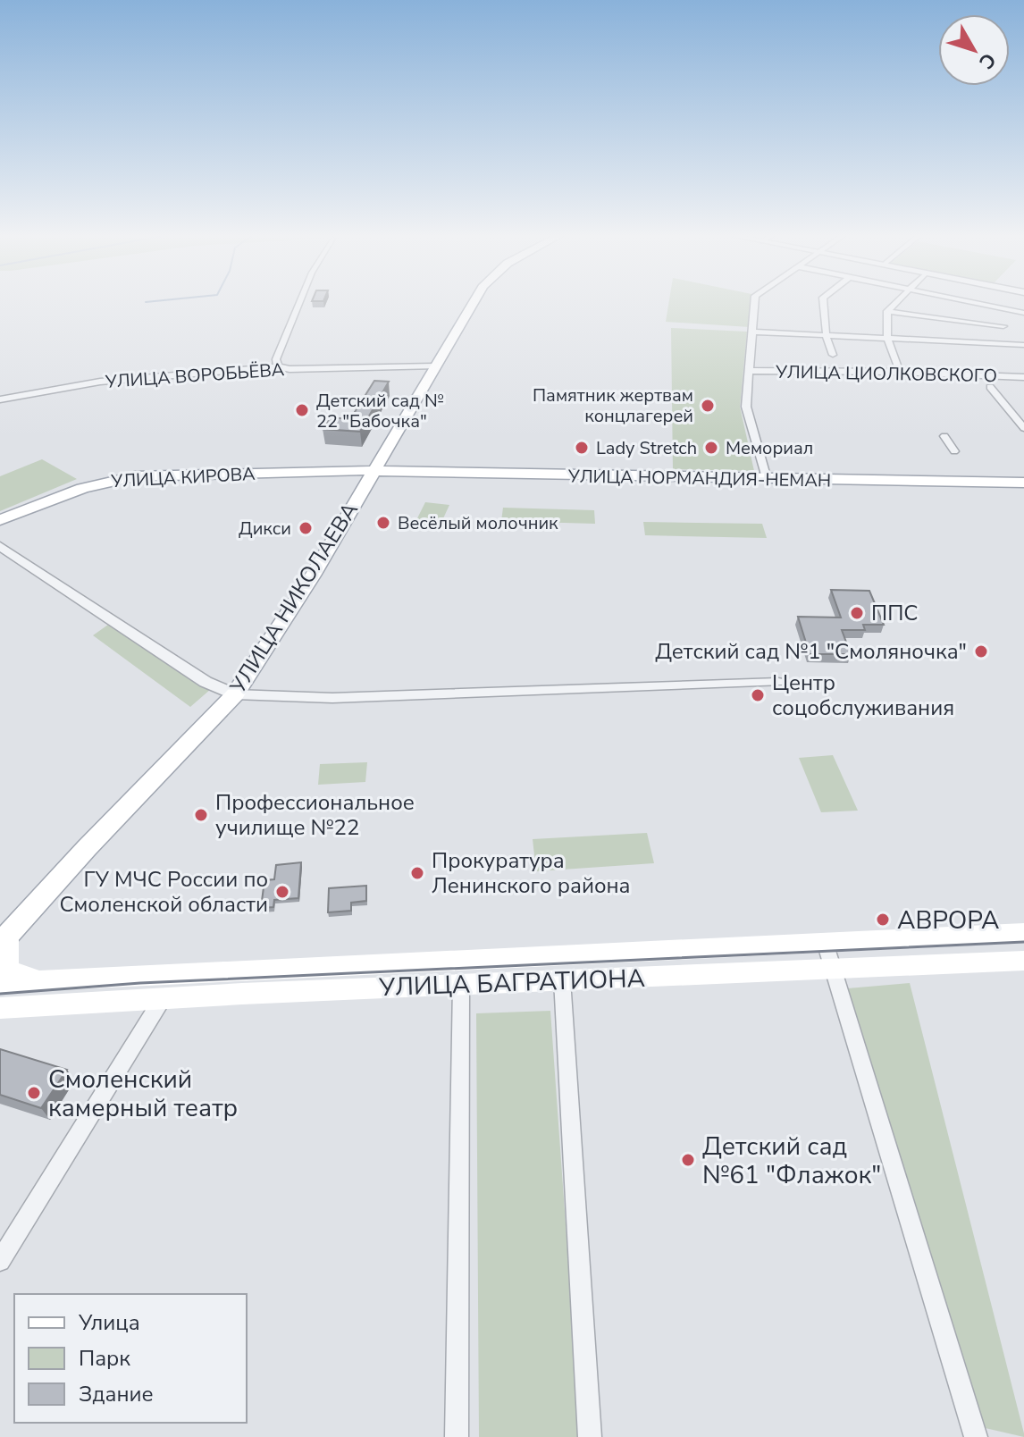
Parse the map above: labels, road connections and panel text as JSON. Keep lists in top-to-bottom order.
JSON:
{
  "streets": {
    "main road": [
      "УЛИЦА КИРОВА",
      "УЛИЦА НОРМАНДИЯ-НЕМАН",
      "УЛИЦА НИКОЛАЕВА",
      "УЛИЦА БАГРАТИОНА"
    ],
    "street": ["УЛИЦА ЦИОЛКОВСКОГО", "УЛИЦА ВОРОБЬЁВА"]
  },
  "crossings": [
    ["УЛИЦА ВОРОБЬЁВА", "УЛИЦА НИКОЛАЕВА"],
    ["УЛИЦА КИРОВА", "УЛИЦА НОРМАНДИЯ-НЕМАН"],
    ["УЛИЦА КИРОВА", "УЛИЦА НИКОЛАЕВА"],
    ["УЛИЦА НОРМАНДИЯ-НЕМАН", "УЛИЦА НИКОЛАЕВА"]
  ],
  "places": [
    "Памятник жертвам концлагерей",
    "Детский сад № 22 \"Бабочка\"",
    "Lady Stretch",
    "Мемориал",
    "Весёлый молочник",
    "Дикси",
    "ППС",
    "Детский сад №1 \"Смоляночка\"",
    "Центр соцобслуживания",
    "Профессиональное училище №22",
    "Прокуратура Ленинского района",
    "ГУ МЧС России по Смоленской области",
    "ABPOPA",
    "Смоленский камерный театр",
    "Детский сад №61 \"Флажок\""
  ],
  "legend": ["Улица", "Парк", "Здание"],
  "north": "bottom right"
}
